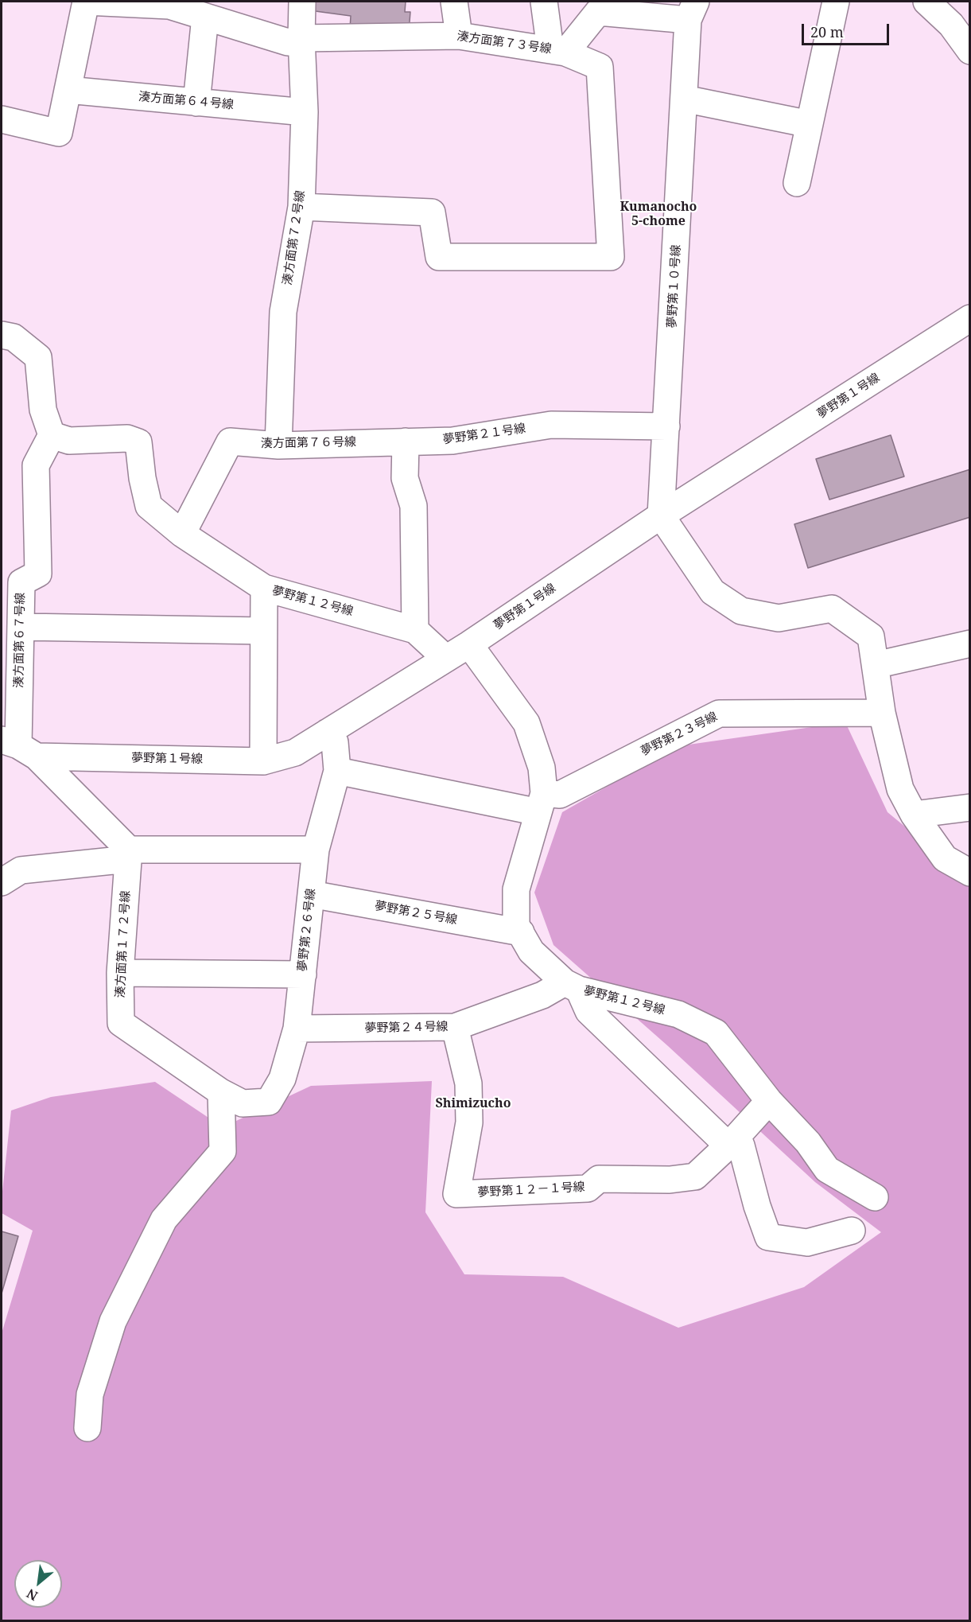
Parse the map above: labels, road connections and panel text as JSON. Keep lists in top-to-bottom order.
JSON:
{
  "streets": {
    "street": [
      "湊方面第７３号線",
      "湊方面第６４号線",
      "湊方面第７２号線",
      "夢野第１０号線",
      "夢野第１号線",
      "夢野第２１号線",
      "湊方面第７６号線",
      "夢野第１２号線",
      "湊方面第６７号線",
      "夢野第２３号線",
      "夢野第２５号線",
      "夢野第２６号線",
      "湊方面第１７２号線",
      "夢野第２４号線",
      "夢野第１２－１号線"
    ]
  },
  "crossings": [
    ["湊方面第７３号線", "湊方面第７２号線"],
    ["湊方面第７３号線", "夢野第１０号線"],
    ["湊方面第６４号線", "湊方面第７２号線"],
    ["湊方面第７２号線", "湊方面第７６号線"],
    ["夢野第１０号線", "夢野第１号線"],
    ["夢野第１０号線", "夢野第２１号線"],
    ["夢野第１号線", "夢野第１２号線"],
    ["夢野第１号線", "湊方面第６７号線"],
    ["夢野第１号線", "夢野第２６号線"],
    ["夢野第２１号線", "湊方面第７６号線"],
    ["湊方面第７６号線", "夢野第１２号線"],
    ["夢野第１２号線", "湊方面第６７号線"],
    ["夢野第１２号線", "夢野第２３号線"],
    ["夢野第１２号線", "夢野第２５号線"],
    ["夢野第１２号線", "夢野第２４号線"],
    ["夢野第１２号線", "夢野第１２－１号線"],
    ["夢野第２３号線", "夢野第２６号線"],
    ["夢野第２５号線", "夢野第２６号線"],
    ["夢野第２６号線", "湊方面第１７２号線"],
    ["夢野第２６号線", "夢野第２４号線"],
    ["夢野第２４号線", "夢野第１２－１号線"]
  ],
  "districts": ["Kumanocho 5-chome", "Shimizucho"],
  "scale_bar": "20 m",
  "north": "bottom left"
}
